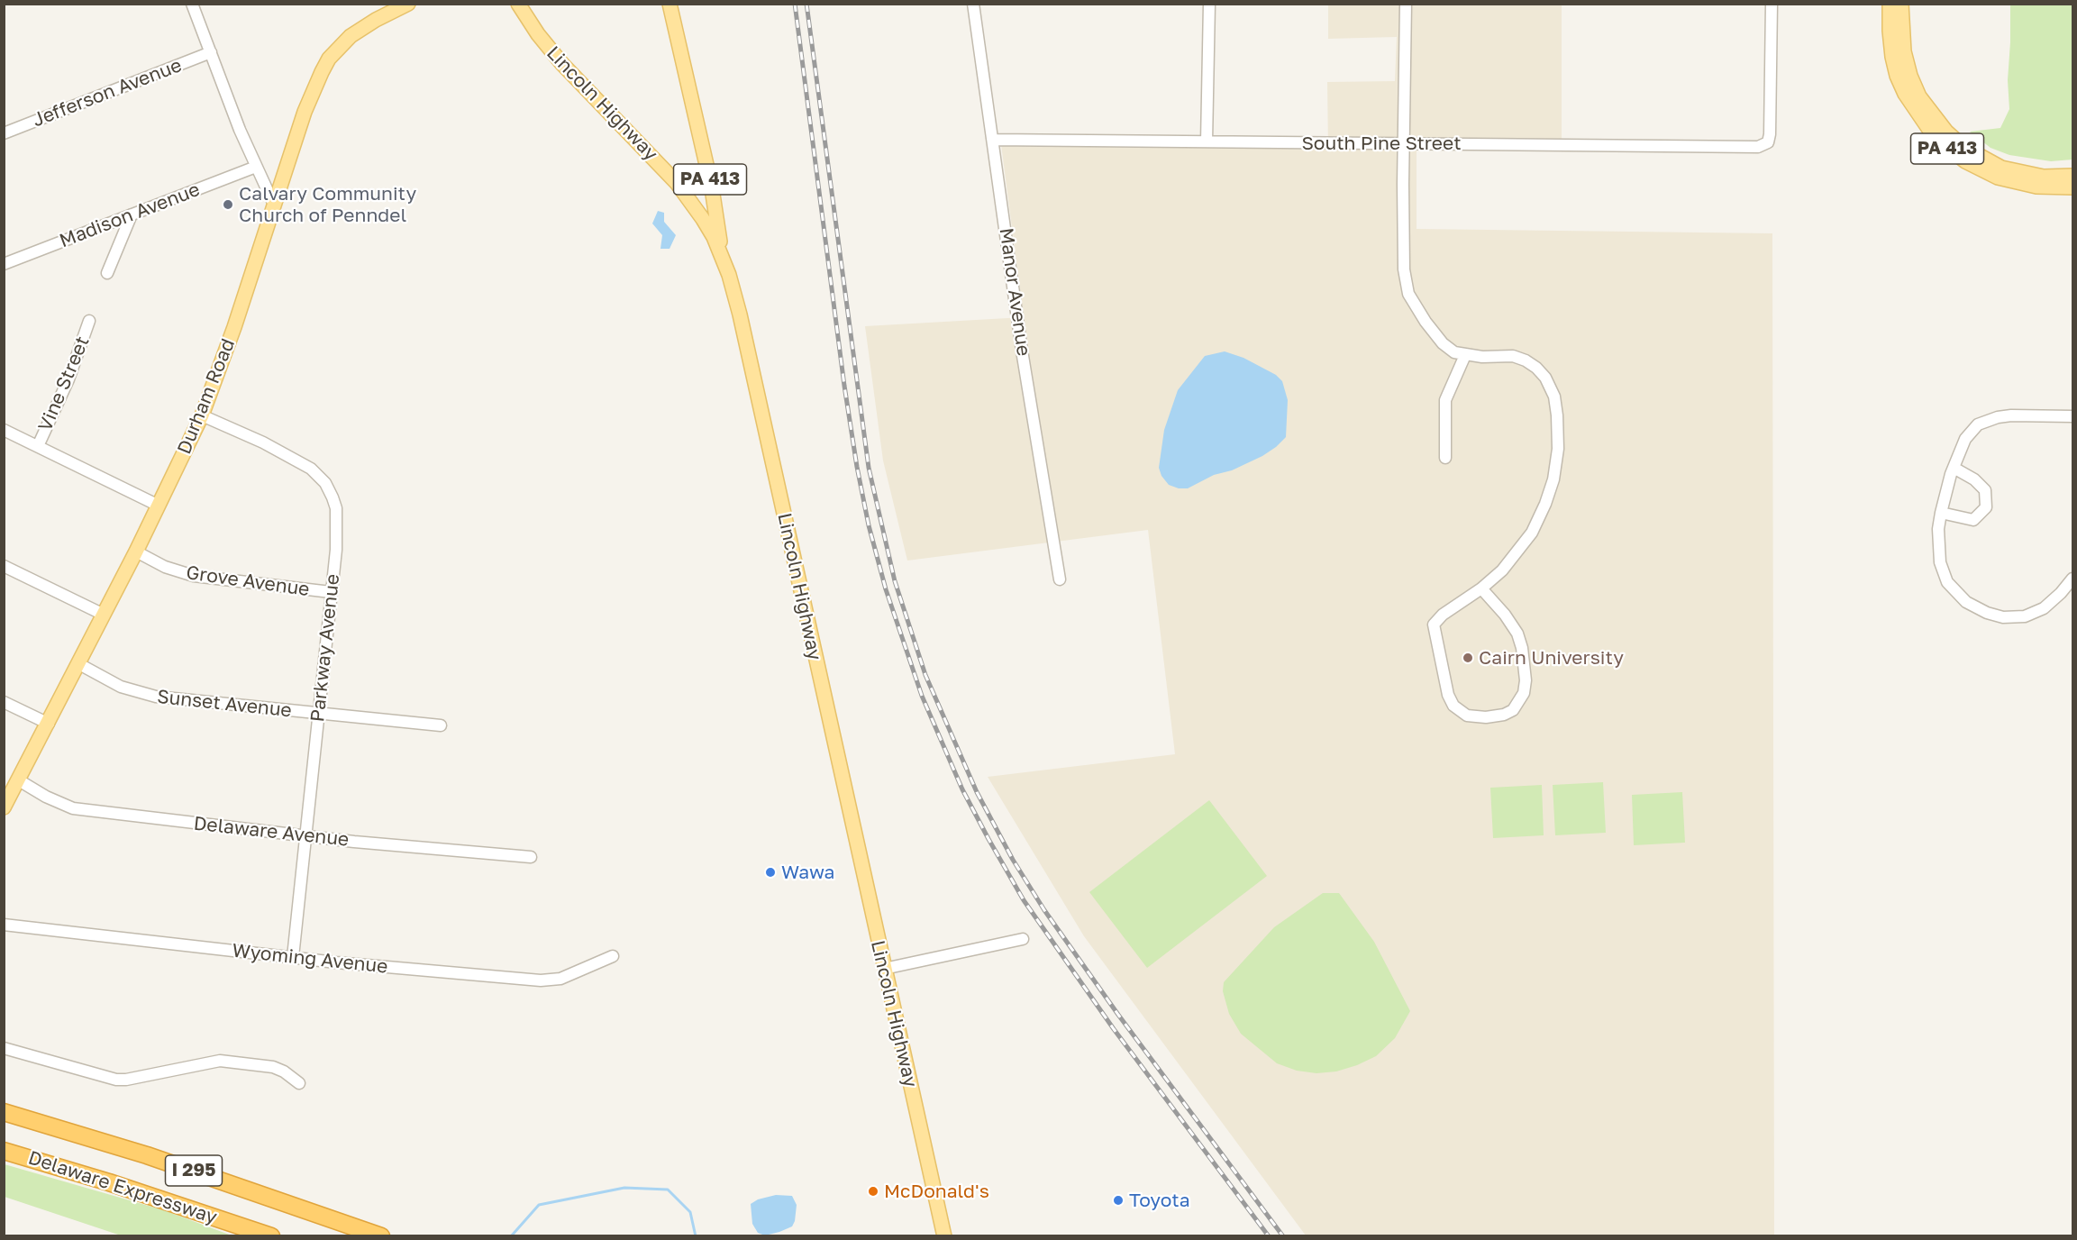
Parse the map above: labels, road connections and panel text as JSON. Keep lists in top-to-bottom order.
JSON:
{
  "streets": {
    "highway": ["I 295", "Delaware Expressway"],
    "main road": ["Lincoln Highway", "PA 413", "Durham Road"],
    "street": [
      "Jefferson Avenue",
      "South Pine Street",
      "Madison Avenue",
      "Manor Avenue",
      "Vine Street",
      "Grove Avenue",
      "Parkway Avenue",
      "Sunset Avenue",
      "Delaware Avenue",
      "Wyoming Avenue"
    ]
  },
  "crossings": [
    ["Lincoln Highway", "PA 413"],
    ["South Pine Street", "Manor Avenue"],
    ["Durham Road", "Grove Avenue"],
    ["Durham Road", "Parkway Avenue"],
    ["Durham Road", "Sunset Avenue"],
    ["Durham Road", "Delaware Avenue"],
    ["Grove Avenue", "Parkway Avenue"],
    ["Parkway Avenue", "Sunset Avenue"],
    ["Parkway Avenue", "Delaware Avenue"],
    ["Parkway Avenue", "Wyoming Avenue"]
  ],
  "places": [
    "Calvary Community Church of Penndel",
    "Cairn University",
    "Wawa",
    "McDonald's",
    "Toyota"
  ]
}
